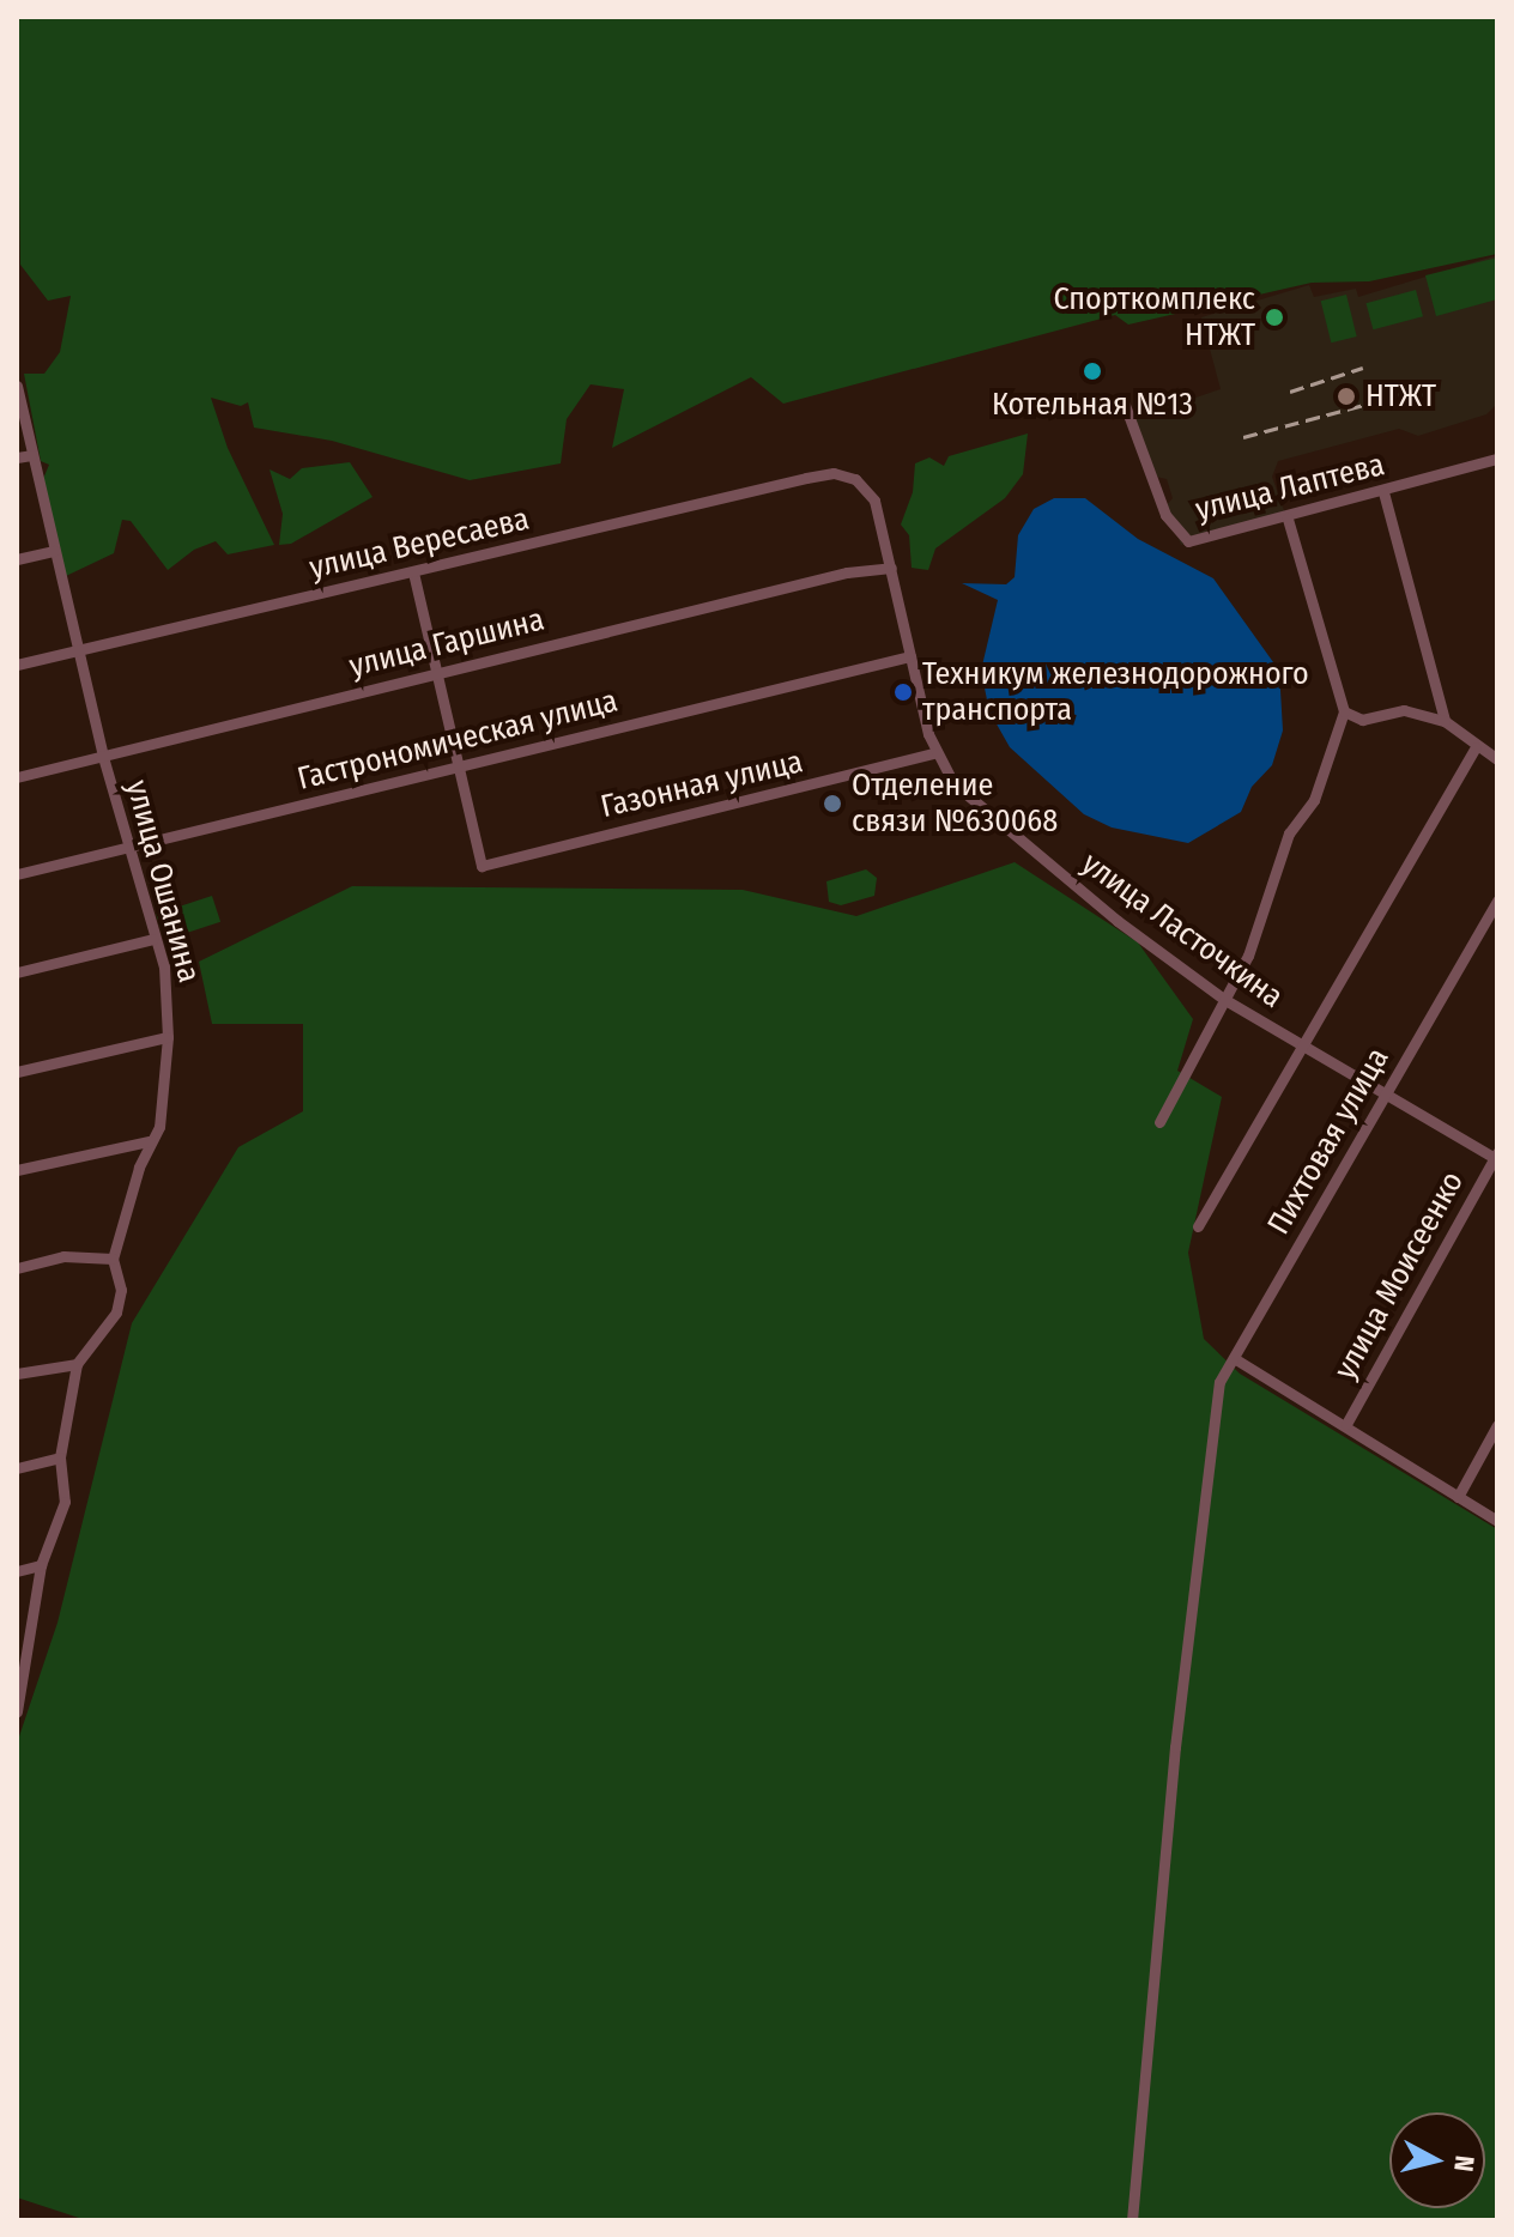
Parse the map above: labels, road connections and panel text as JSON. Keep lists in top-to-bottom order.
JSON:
{
  "streets": {
    "street": [
      "улица Лаптева",
      "улица Вересаева",
      "улица Гаршина",
      "Гастрономическая улица",
      "Газонная улица",
      "улица Ошанина",
      "улица Ласточкина",
      "Пихтовая улица",
      "улица Моисеенко"
    ]
  },
  "crossings": [
    ["улица Вересаева", "улица Ошанина"],
    ["улица Вересаева", "улица Ласточкина"],
    ["улица Гаршина", "улица Ошанина"],
    ["улица Гаршина", "улица Ласточкина"],
    ["Гастрономическая улица", "Газонная улица"],
    ["Гастрономическая улица", "улица Ошанина"],
    ["Гастрономическая улица", "улица Ласточкина"],
    ["Газонная улица", "улица Ласточкина"],
    ["улица Ласточкина", "Пихтовая улица"],
    ["улица Ласточкина", "улица Моисеенко"]
  ],
  "places": [
    "Спорткомплекс НТЖТ",
    "Котельная №13",
    "НТЖТ",
    "Техникум железнодорожного транспорта",
    "Отделение связи №630068"
  ],
  "north": "right"
}
